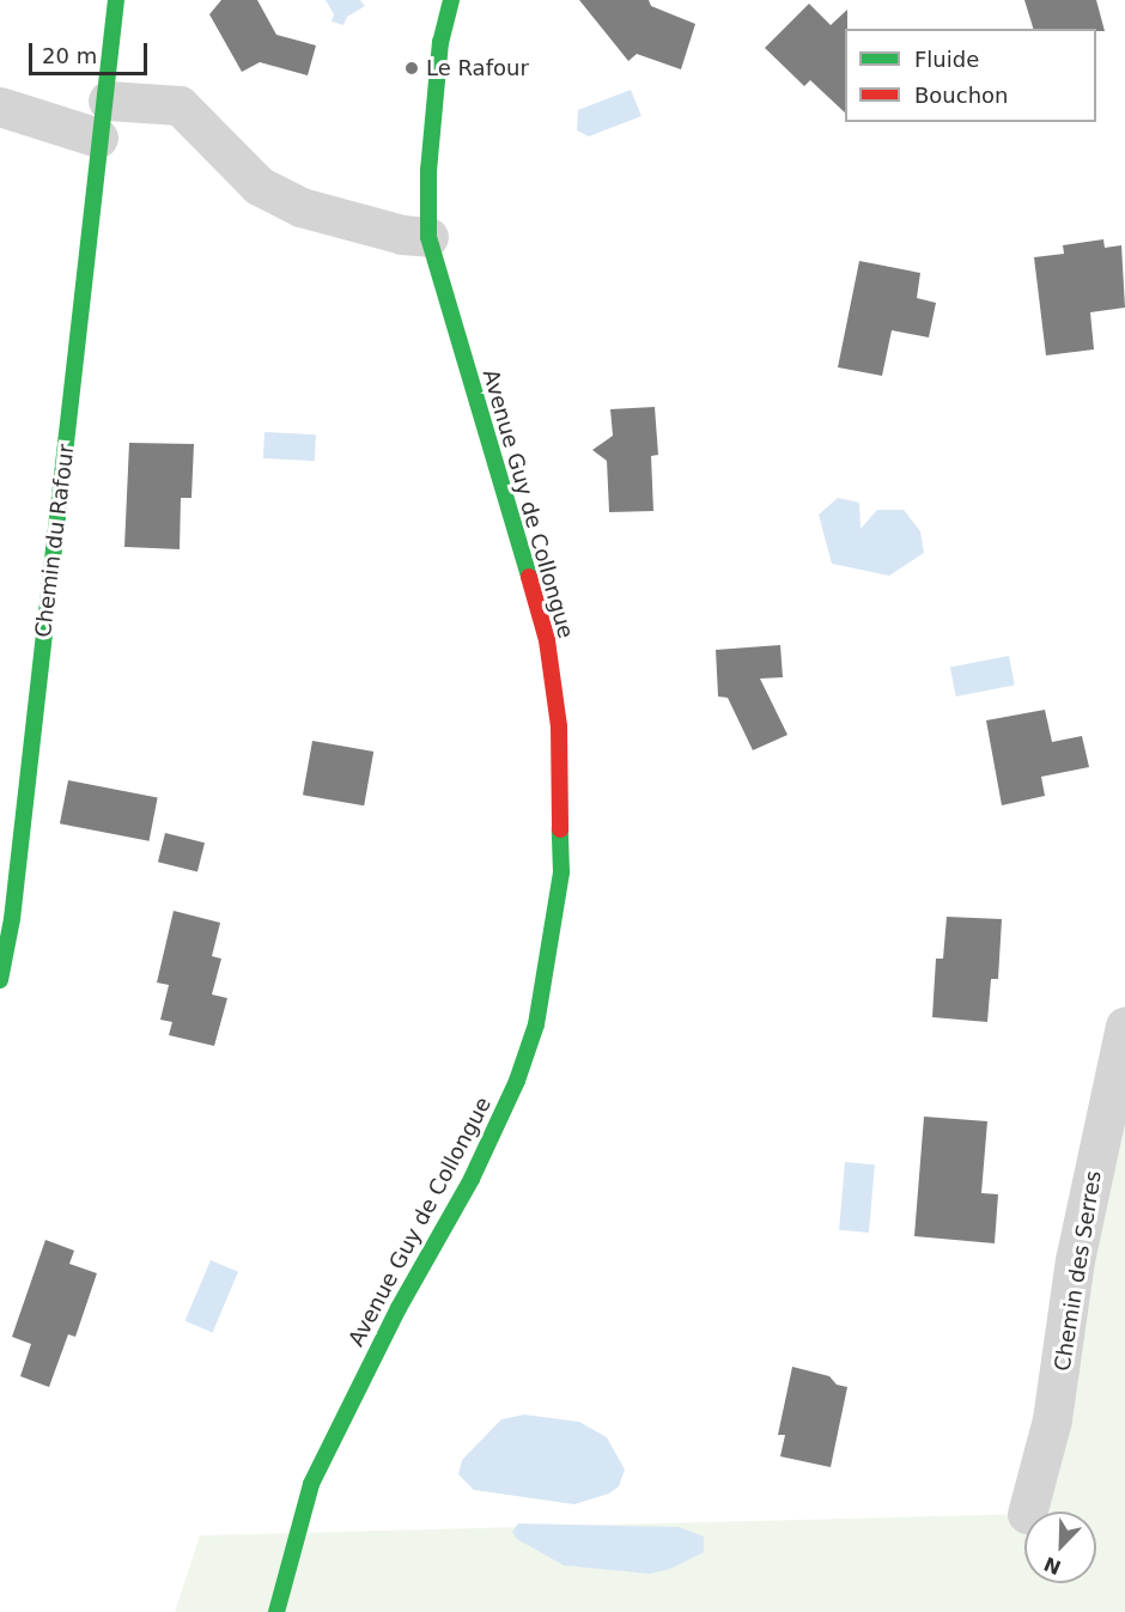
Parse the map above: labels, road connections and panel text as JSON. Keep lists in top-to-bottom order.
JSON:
{
  "streets": {
    "main road": ["Avenue Guy de Collongue", "Chemin du Rafour"],
    "street": ["Chemin des Serres"]
  },
  "places": ["Le Rafour"],
  "legend": ["Fluide", "Bouchon"],
  "scale_bar": "20 m",
  "north": "bottom left"
}
